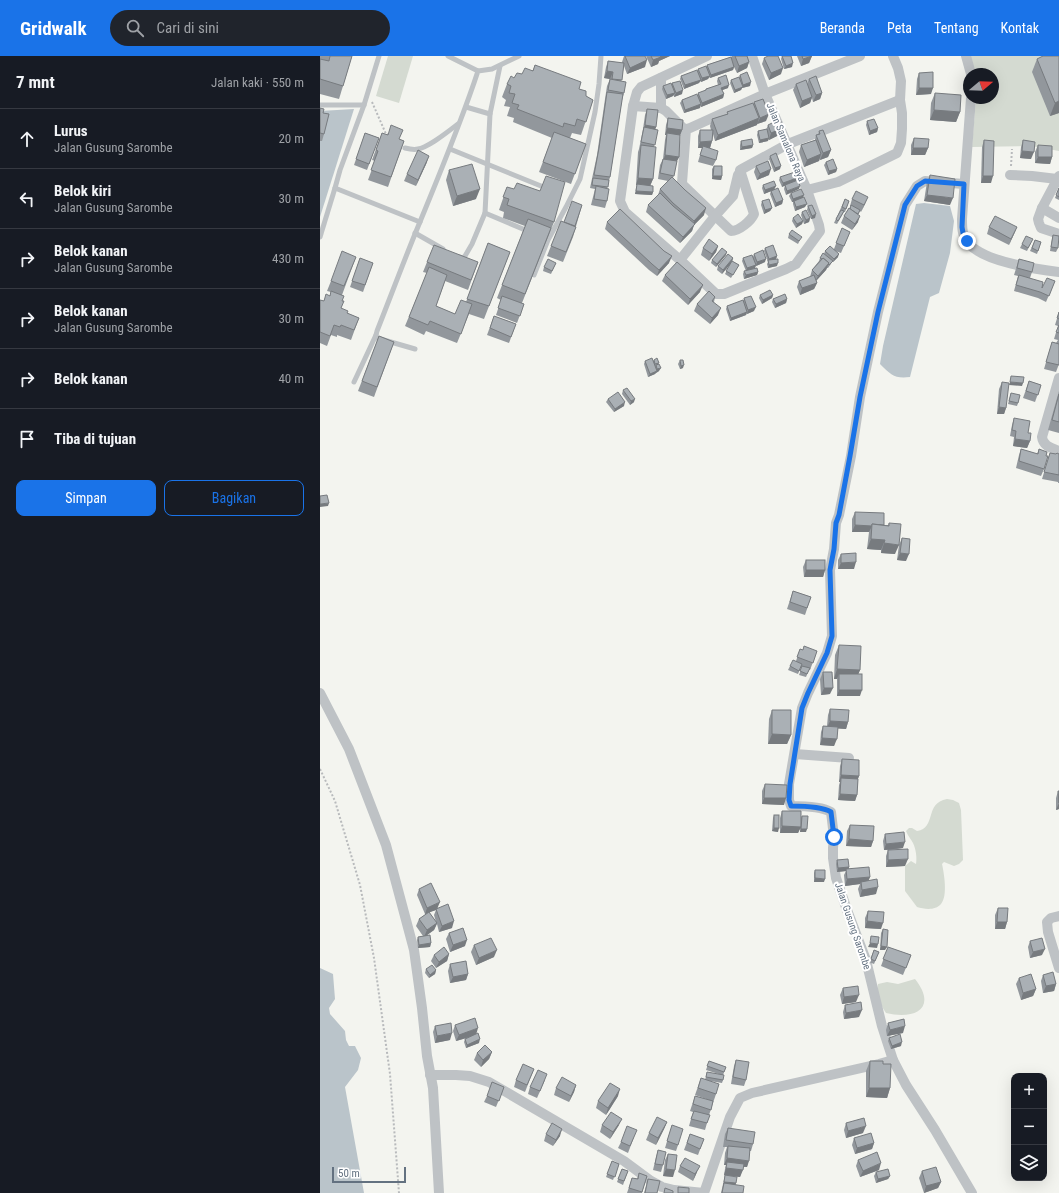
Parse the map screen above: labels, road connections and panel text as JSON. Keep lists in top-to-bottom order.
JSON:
{
  "streets": {
    "street": ["Jalan Samalona Raya", "Jalan Gusung Sarombe"]
  },
  "scale_bar": "50 m",
  "north": "right",
  "page": {
    "header": "Gridwalk",
    "search": "Cari di sini",
    "nav": [
      "Beranda",
      "Peta",
      "Tentang",
      "Kontak"
    ],
    "heading": ["7 mnt", "Jalan kaki · 550 m"],
    "list": [
      ["Lurus", "Jalan Gusung Sarombe", "20 m"],
      ["Belok kiri", "Jalan Gusung Sarombe", "30 m"],
      ["Belok kanan", "Jalan Gusung Sarombe", "430 m"],
      ["Belok kanan", "Jalan Gusung Sarombe", "30 m"],
      ["Belok kanan", "40 m"],
      "Tiba di tujuan"
    ],
    "buttons": ["Simpan", "Bagikan"],
    "map_buttons": ["+", "−"],
    "scale": "50 m"
  }
}
